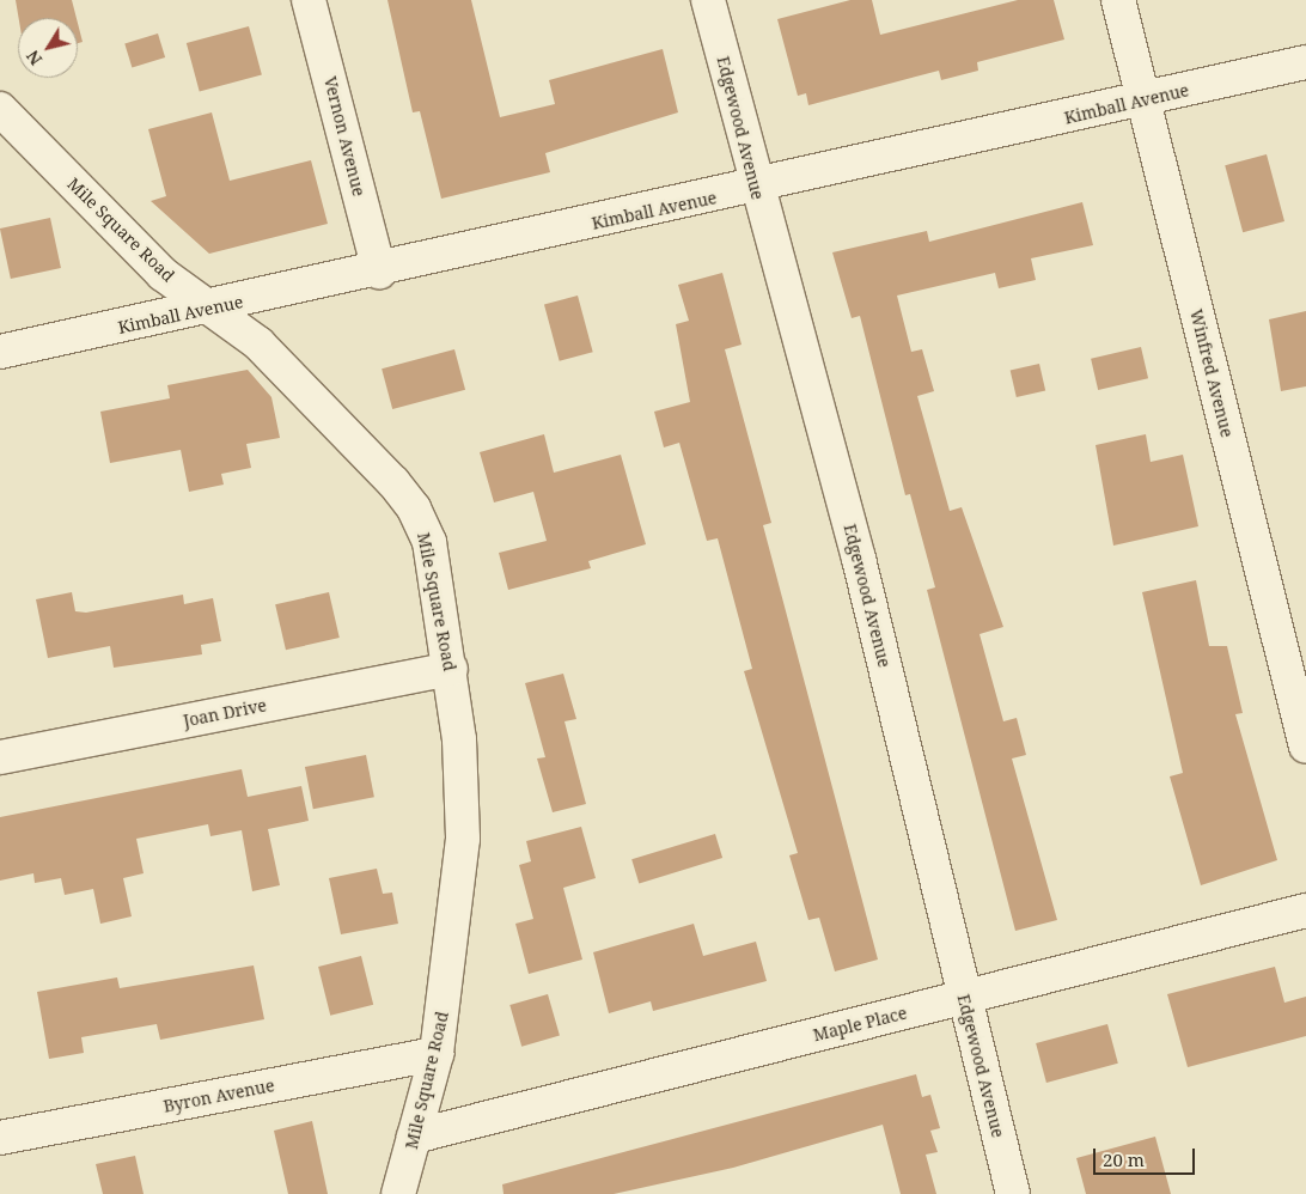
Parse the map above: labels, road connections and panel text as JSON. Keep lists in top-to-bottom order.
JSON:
{
  "streets": {
    "street": [
      "Kimball Avenue",
      "Edgewood Avenue",
      "Vernon Avenue",
      "Mile Square Road",
      "Winfred Avenue",
      "Joan Drive",
      "Maple Place",
      "Byron Avenue"
    ]
  },
  "crossings": [
    ["Kimball Avenue", "Edgewood Avenue"],
    ["Kimball Avenue", "Vernon Avenue"],
    ["Kimball Avenue", "Mile Square Road"],
    ["Kimball Avenue", "Winfred Avenue"],
    ["Edgewood Avenue", "Maple Place"],
    ["Mile Square Road", "Joan Drive"],
    ["Mile Square Road", "Maple Place"],
    ["Mile Square Road", "Byron Avenue"]
  ],
  "scale_bar": "20 m",
  "north": "bottom left"
}
